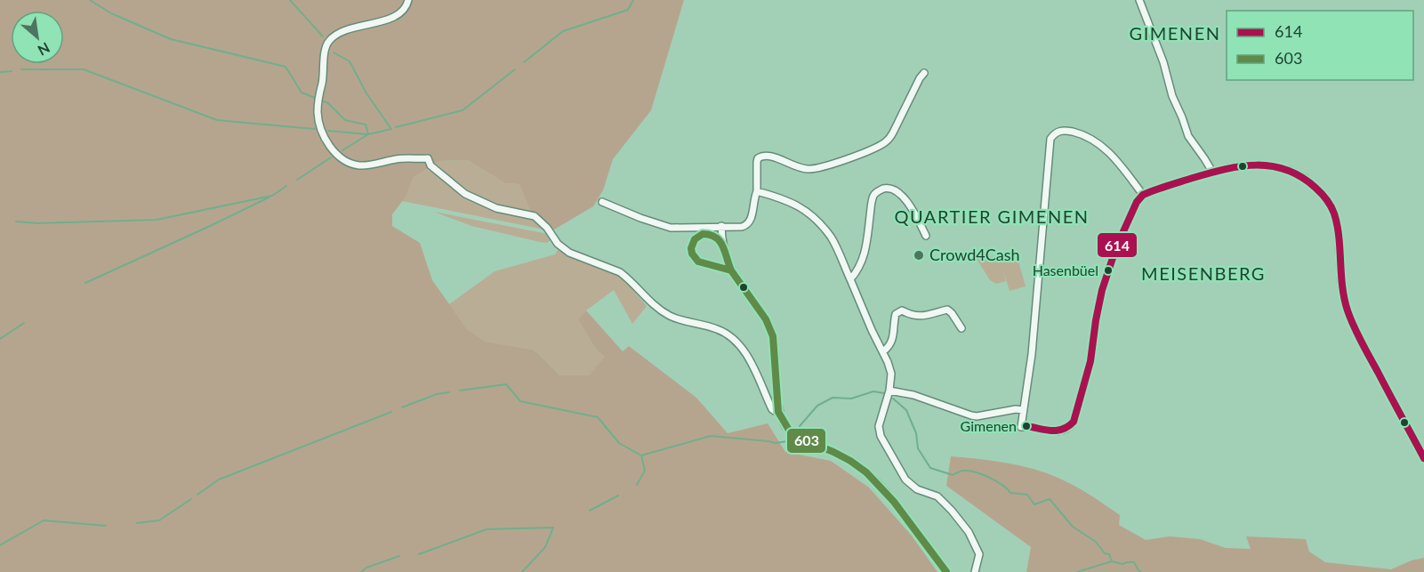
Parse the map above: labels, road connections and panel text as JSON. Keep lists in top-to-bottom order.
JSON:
{
  "districts": ["GIMENEN", "QUARTIER GIMENEN", "MEISENBERG"],
  "places": ["Crowd4Cash", "Hasenbüel", "Gimenen"],
  "lines": ["transit line 614", "transit line 603"],
  "legend": ["614", "603"],
  "north": "bottom right"
}
